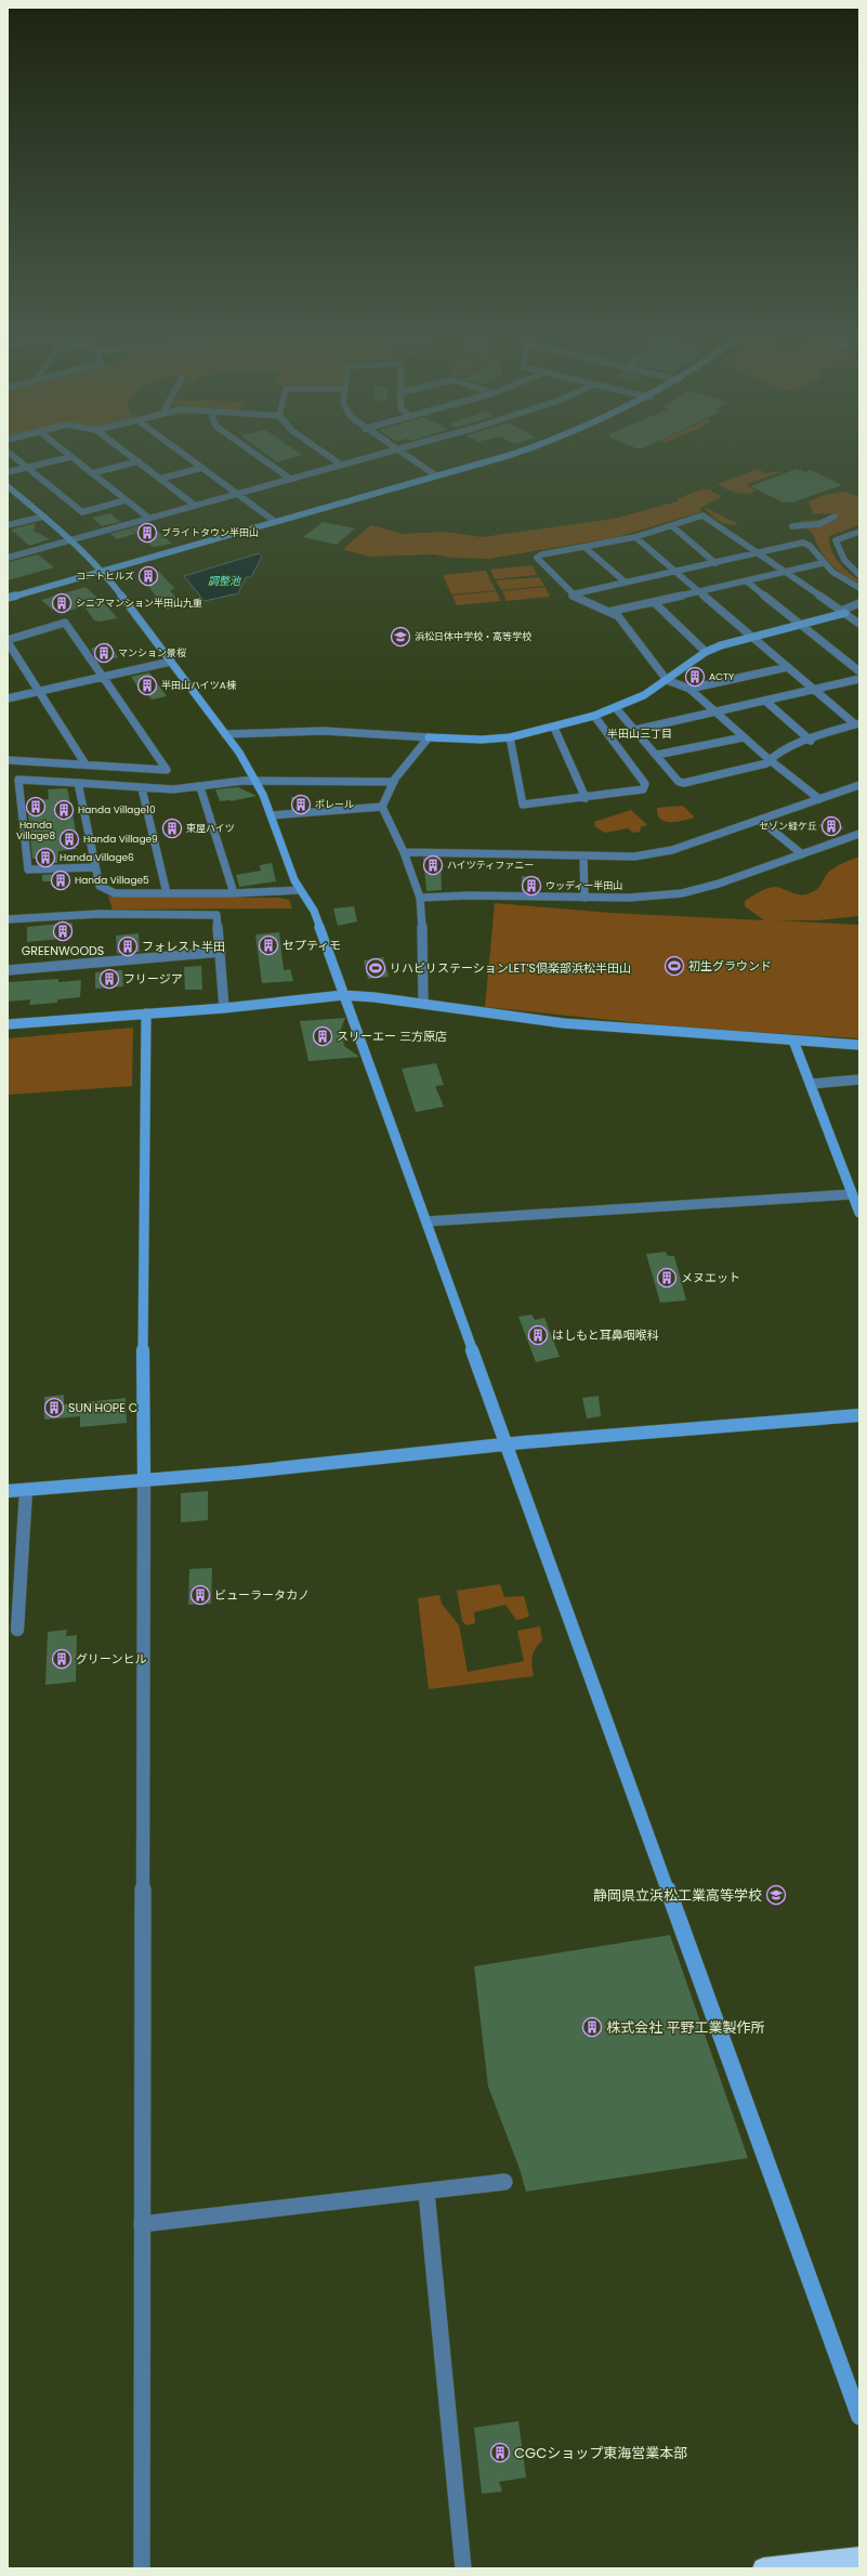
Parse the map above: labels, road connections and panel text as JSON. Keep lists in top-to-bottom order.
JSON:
{
  "districts": ["半田山三丁目"],
  "water": ["調整池"],
  "places": {
    "building": [
      "ブライトタウン半田山",
      "コートヒルズ",
      "シニアマンション半田山九重",
      "マンション景桜",
      "ACTY",
      "半田山ハイツA棟",
      "ポレール",
      "Handa Village8",
      "Handa Village10",
      "セゾン緑ケ丘",
      "東屋ハイツ",
      "Handa Village9",
      "Handa Village6",
      "ハイツティファニー",
      "Handa Village5",
      "ウッディー半田山",
      "GREENWOODS",
      "セプティモ",
      "フォレスト半田",
      "フリージア",
      "スリーエー 三方原店",
      "メヌエット",
      "はしもと耳鼻咽喉科",
      "SUN HOPE C",
      "ビューラータカノ",
      "グリーンヒル",
      "株式会社 平野工業製作所",
      "CGCショップ東海営業本部"
    ],
    "school or university": ["浜松日体中学校・高等学校", "静岡県立浜松工業高等学校"],
    "sports": ["初生グラウンド", "リハビリステーションLET’S倶楽部浜松半田山"]
  }
}
